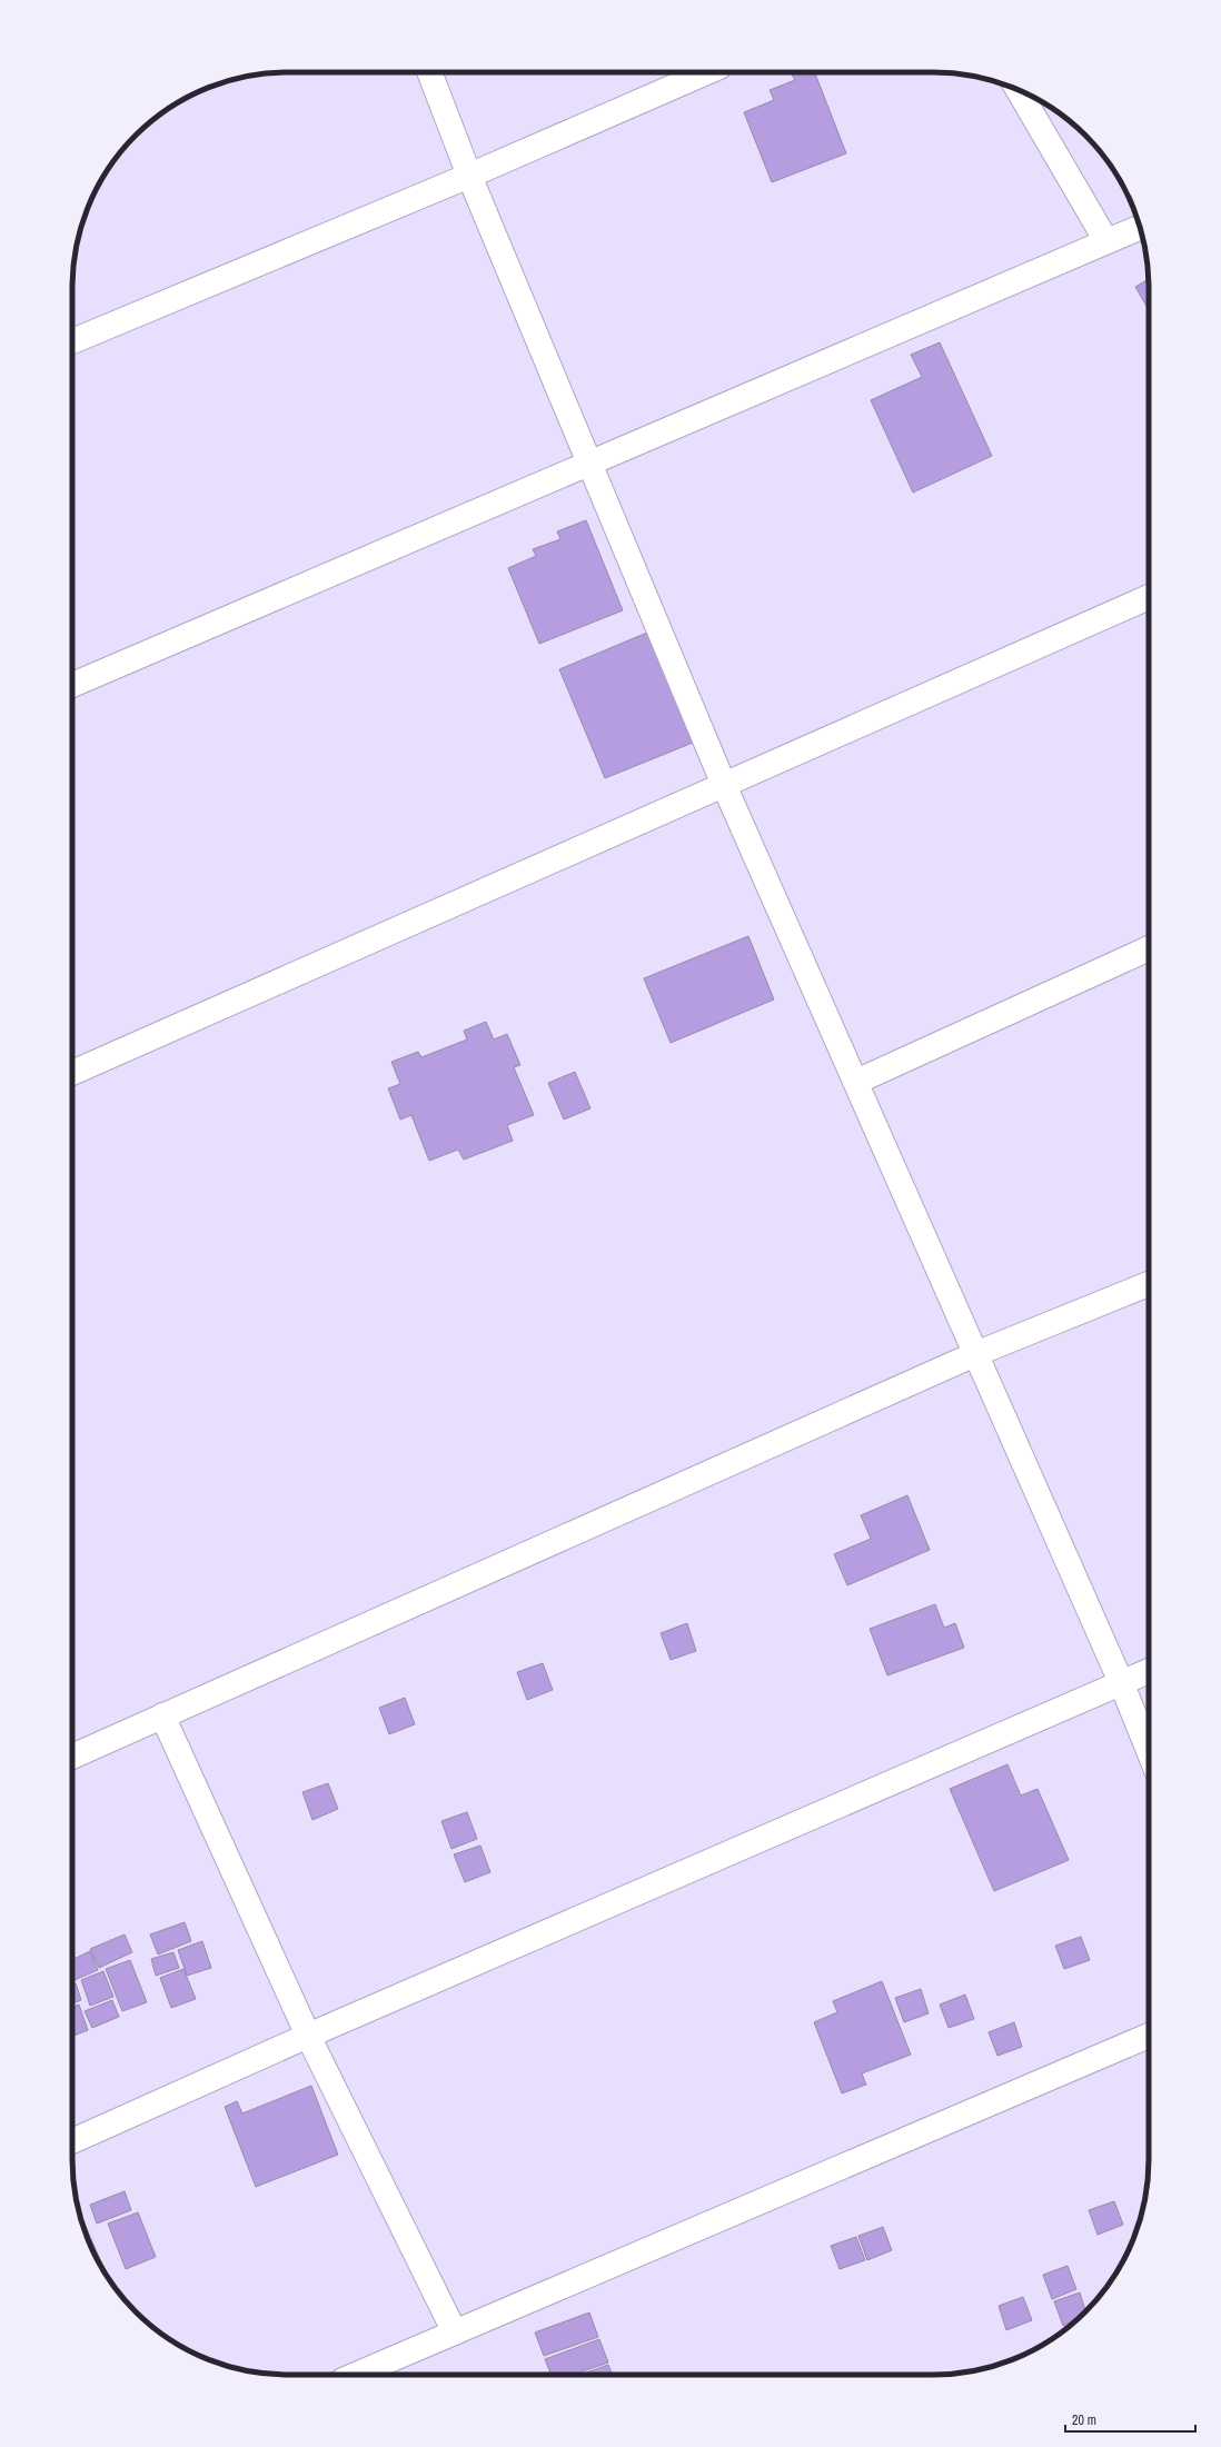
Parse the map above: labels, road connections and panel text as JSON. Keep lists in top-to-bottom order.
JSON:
{
  "scale_bar": "20 m"
}
